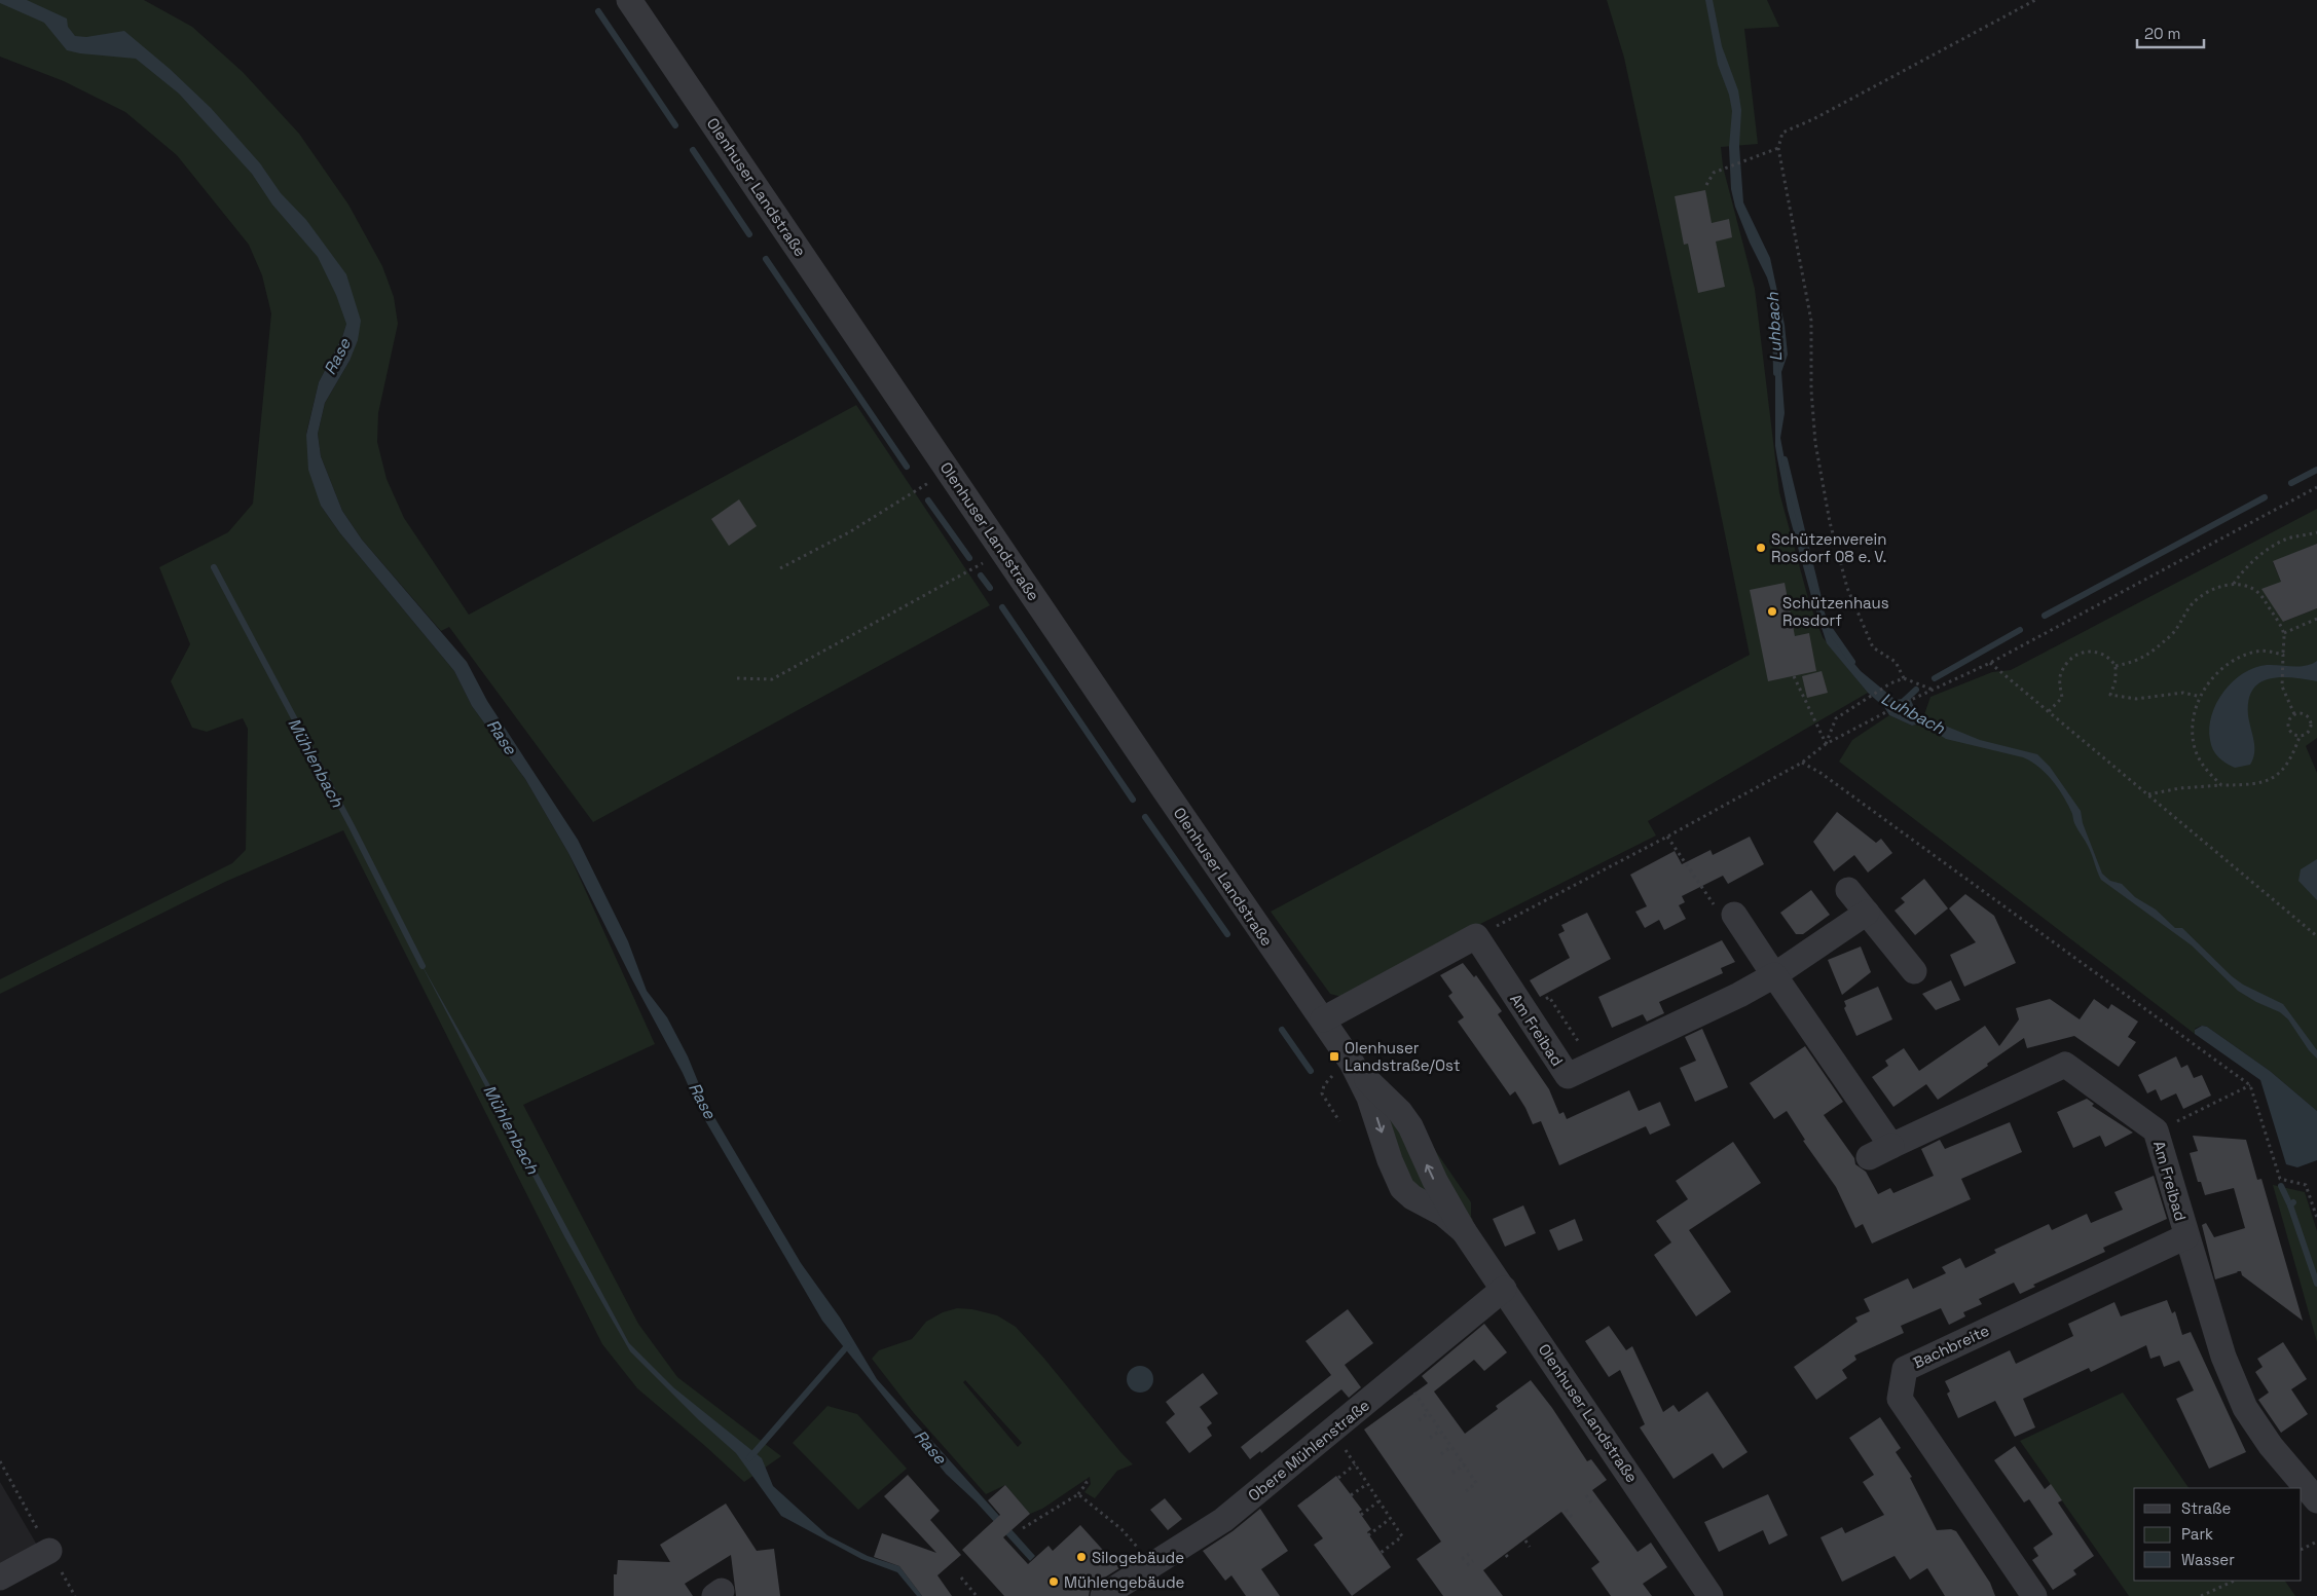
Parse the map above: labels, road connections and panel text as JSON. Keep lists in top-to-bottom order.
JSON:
{
  "streets": {
    "street": [
      "Olenhuser Landstraße",
      "Am Freibad",
      "Bachbreite",
      "Obere Mühlenstraße"
    ]
  },
  "crossings": [
    ["Olenhuser Landstraße", "Obere Mühlenstraße"],
    ["Am Freibad", "Bachbreite"]
  ],
  "water": ["Luhbach", "Rase", "Mühlenbach"],
  "places": {
    "other": [
      "Schützenverein Rosdorf 08 e. V.",
      "Schützenhaus Rosdorf",
      "Silogebäude",
      "Mühlengebäude"
    ],
    "transit": ["Olenhuser Landstraße/Ost"]
  },
  "legend": ["Straße", "Park", "Wasser"],
  "scale_bar": "20 m"
}
